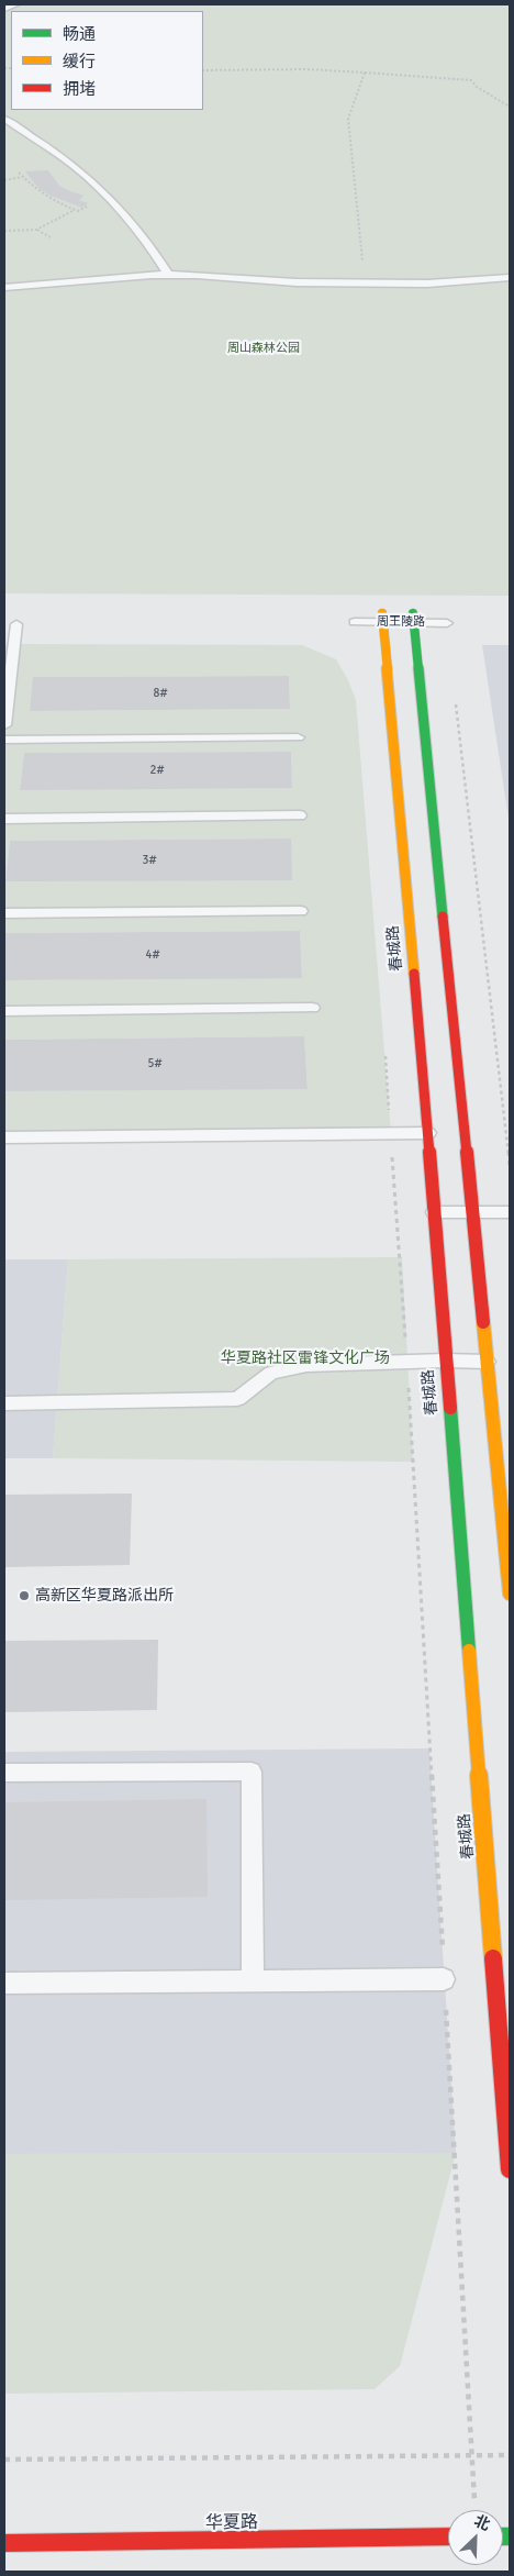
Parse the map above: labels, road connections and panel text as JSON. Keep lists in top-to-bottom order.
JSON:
{
  "streets": {
    "street": ["春城路", "华夏路"],
    "lane": ["周王陵路"]
  },
  "crossings": [
    ["周王陵路", "春城路"]
  ],
  "parks": ["周山森林公园", "华夏路社区雷锋文化广场"],
  "places": ["高新区华夏路派出所"],
  "house_numbers": [
    "8#",
    "2#",
    "3#",
    "4#",
    "5#"
  ],
  "legend": ["畅通", "缓行", "拥堵"],
  "north": "top right"
}
